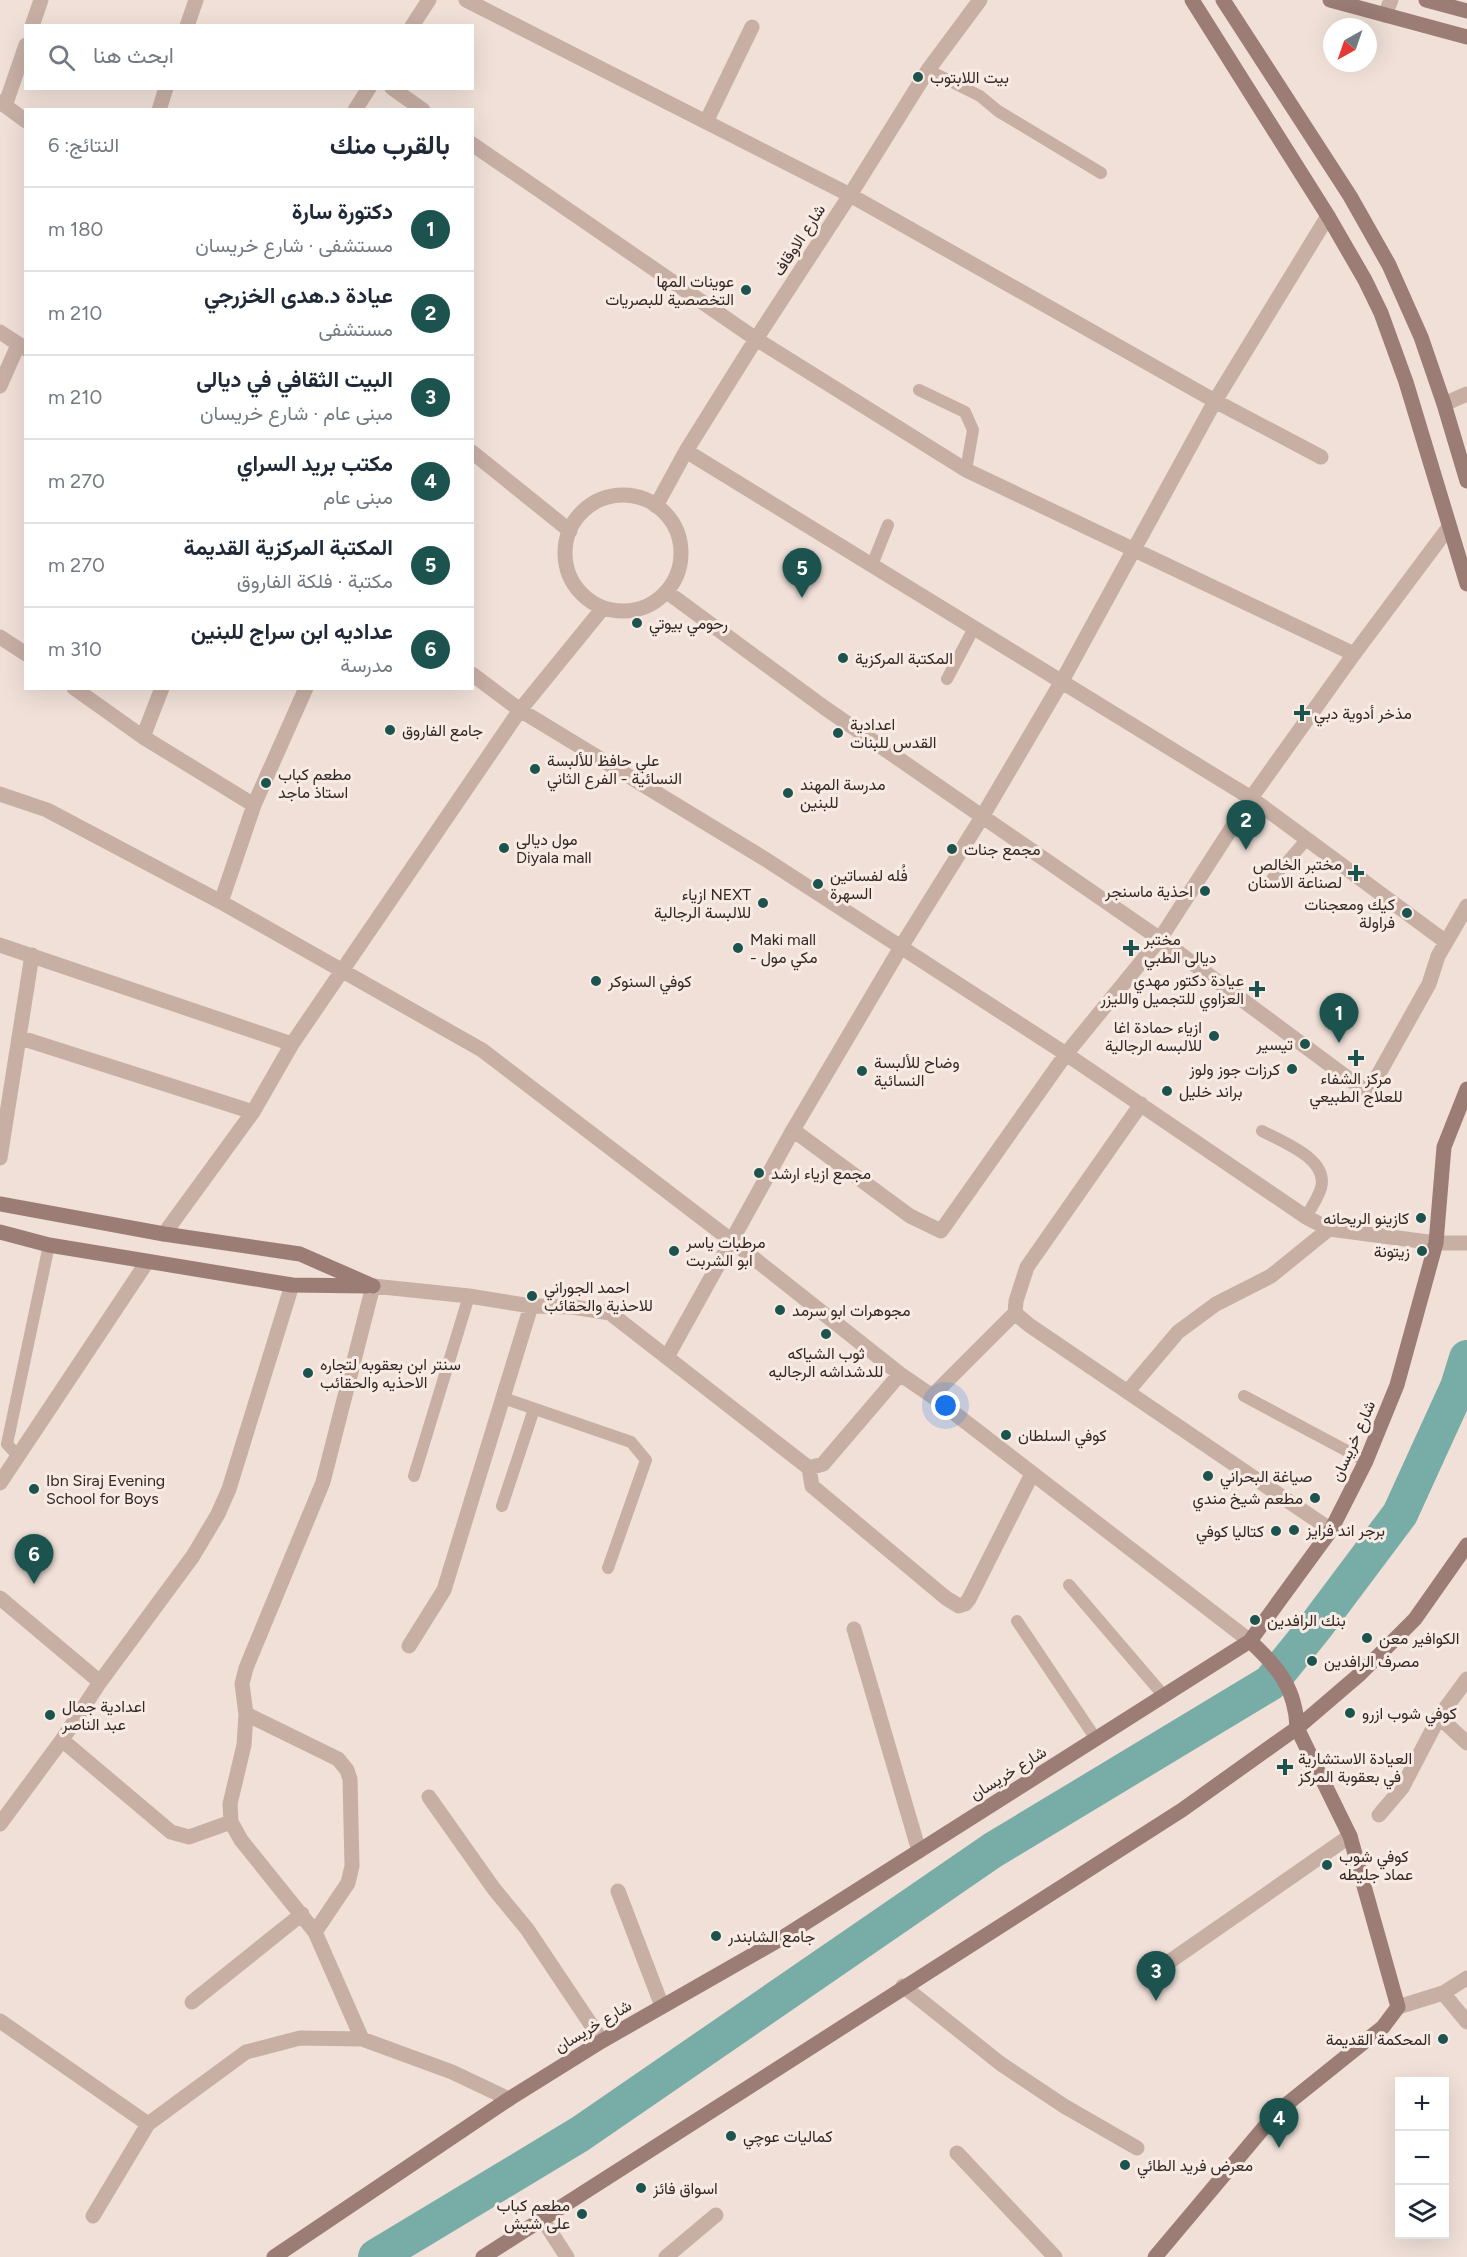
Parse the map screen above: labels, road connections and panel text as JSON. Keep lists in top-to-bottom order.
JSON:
{
  "streets": {
    "street": ["شارع الاوقاف", "شارع خريسان"]
  },
  "places": {
    "other": [
      "بيت اللابتوب",
      "عوينات المها التخصصية للبصريات",
      "رحومي بيوتي",
      "المكتبة المركزية",
      "جامع الفاروق",
      "اعدادية القدس للبنات",
      "علي حافظ للألبسة النسائية - الفرع الثاني",
      "مطعم كباب استاذ ماجد",
      "مدرسة المهند للبنين",
      "مول ديالى Diyala mall",
      "مجمع جنات",
      "فُله لفساتين السهرة",
      "احذية ماسنجر",
      "ازياء NEXT للالبسة الرجالية",
      "كيك ومعجنات فراولة",
      "Maki mall - مكي مول",
      "كوفي السنوكر",
      "ازياء حمادة اغا للالبسه الرجالية",
      "تيسير",
      "كرزات جوز ولوز",
      "وضاح للألبسة النسائية",
      "براند خليل",
      "مجمع ازياء ارشد",
      "كازينو الريحانه",
      "مرطبات ياسر ابو الشربت",
      "زيتونة",
      "احمد الجوراني للاحذية والحقائب",
      "مجوهرات ابو سرمد",
      "ثوب الشياكه للدشداشه الرجاليه",
      "سنتر ابن بعقوبه لتجاره الاحذيه والحقائب",
      "كوفي السلطان",
      "صياغة البحراني",
      "Ibn Siraj Evening School for Boys",
      "مطعم شيخ مندي",
      "برجر اند فرايز",
      "كتاليا كوفي",
      "بنك الرافدين",
      "الكوافير معن",
      "مصرف الرافدين",
      "كوفي شوب ازرو",
      "اعدادية جمال عبد الناصر",
      "كوفي شوب عماد جليطه",
      "جامع الشابندر",
      "المحكمة القديمة",
      "كماليات عوچي",
      "معرض فريد الطائي",
      "اسواق فائز",
      "مطعم كباب على شيش"
    ],
    "health": [
      "مذخر أدوية دبي",
      "مختبر الخالص لصناعة الاسنان",
      "مختبر ديالى الطبي",
      "عيادة دكتور مهدي العزاوي للتجميل والليزر",
      "مركز الشفاء للعلاج الطبيعي",
      "العيادة الاستشارية في بعقوبة المركز"
    ]
  },
  "north": "bottom left",
  "page": {
    "search": "ابحث هنا",
    "heading": ["بالقرب منك", "النتائج: 6"],
    "list": [
      {
        "mark": "1",
        "name": "دكتورة سارة",
        "note": "مستشفى · شارع خريسان",
        "value": "180 m"
      },
      {
        "mark": "2",
        "name": "عيادة د.هدى الخزرجي",
        "note": "مستشفى",
        "value": "210 m"
      },
      {
        "mark": "3",
        "name": "البيت الثقافي في ديالى",
        "note": "مبنى عام · شارع خريسان",
        "value": "210 m"
      },
      {
        "mark": "4",
        "name": "مكتب بريد السراي",
        "note": "مبنى عام",
        "value": "270 m"
      },
      {
        "mark": "5",
        "name": "المكتبة المركزية القديمة",
        "note": "مكتبة · فلكة الفاروق",
        "value": "270 m"
      },
      {
        "mark": "6",
        "name": "عداديه ابن سراج للبنين",
        "note": "مدرسة",
        "value": "310 m"
      }
    ],
    "pins": [
      "5",
      "2",
      "1",
      "6",
      "3",
      "4"
    ],
    "map_buttons": ["+", "−"]
  }
}
